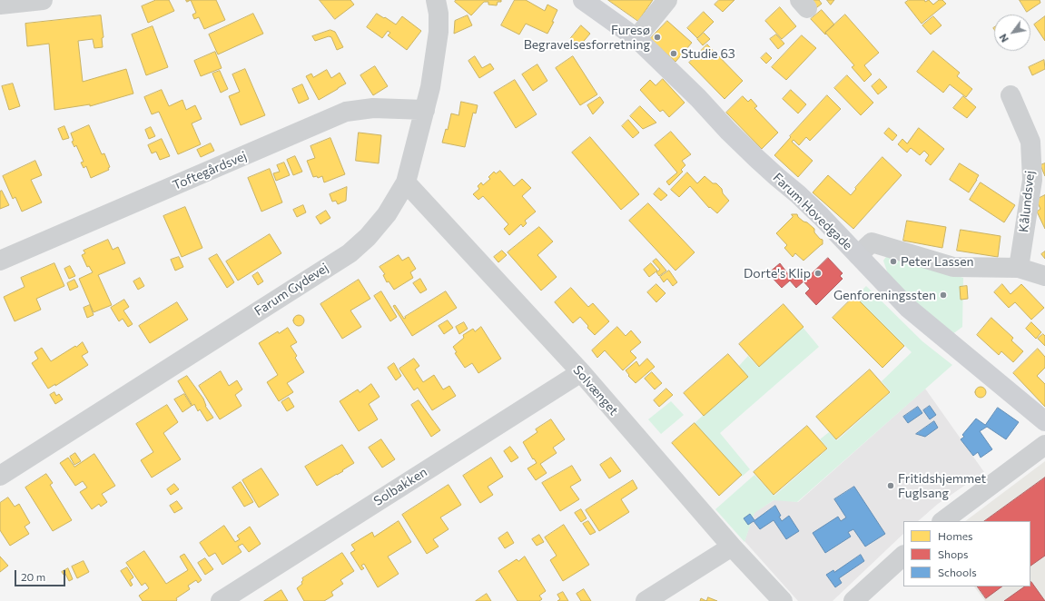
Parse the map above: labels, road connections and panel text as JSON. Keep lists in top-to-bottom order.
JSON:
{
  "streets": {
    "street": [
      "Toftegårdsvej",
      "Kålundsvej",
      "Farum Hovedgade",
      "Farum Gydevej",
      "Solvænget",
      "Solbakken"
    ]
  },
  "crossings": [
    ["Toftegårdsvej", "Farum Gydevej"],
    ["Farum Gydevej", "Solvænget"],
    ["Solvænget", "Solbakken"]
  ],
  "places": [
    "Furesø Begravelsesforretning",
    "Studie 63",
    "Peter Lassen",
    "Dorte's Klip",
    "Genforeningssten",
    "Fritidshjemmet Fuglsang"
  ],
  "legend": ["Homes", "Shops", "Schools"],
  "scale_bar": "20 m",
  "north": "bottom left"
}
